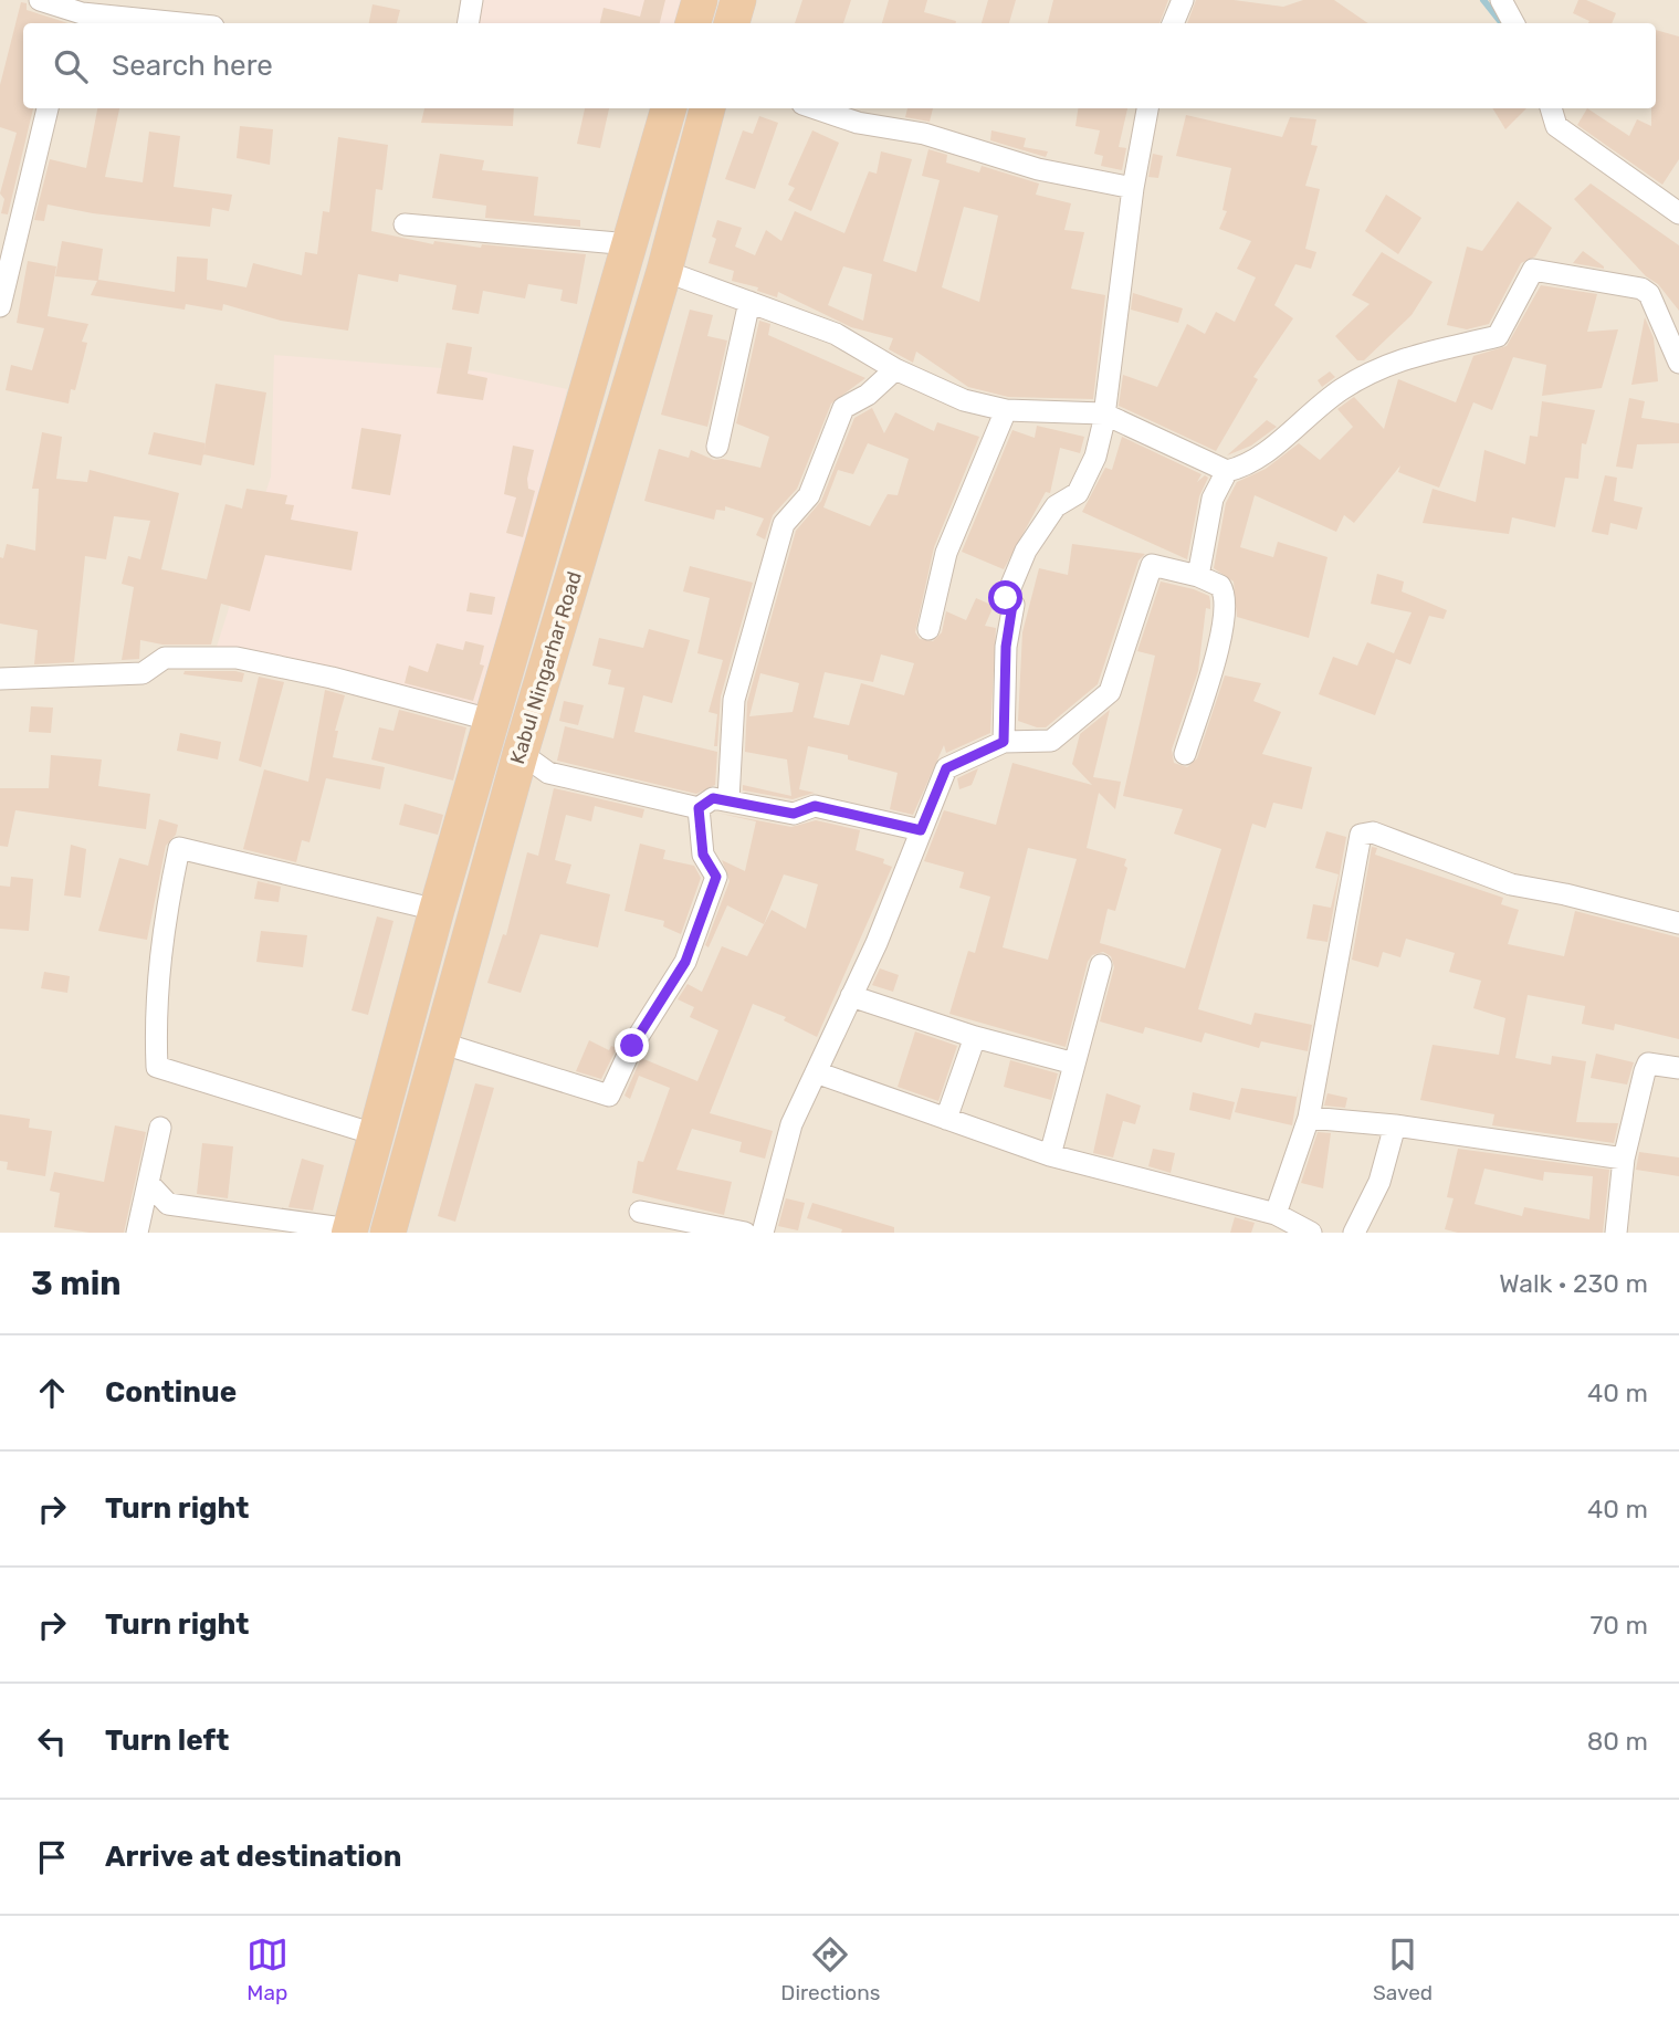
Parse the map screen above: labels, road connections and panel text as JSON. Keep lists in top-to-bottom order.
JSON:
{
  "streets": {
    "highway": ["Kabul Ningarhar Road"]
  },
  "page": {
    "search": "Search here",
    "heading": ["3 min", "Walk · 230 m"],
    "list": [
      ["Continue", "40 m"],
      ["Turn right", "40 m"],
      ["Turn right", "70 m"],
      ["Turn left", "80 m"],
      "Arrive at destination"
    ],
    "nav": ["Map", "Directions", "Saved"]
  }
}
